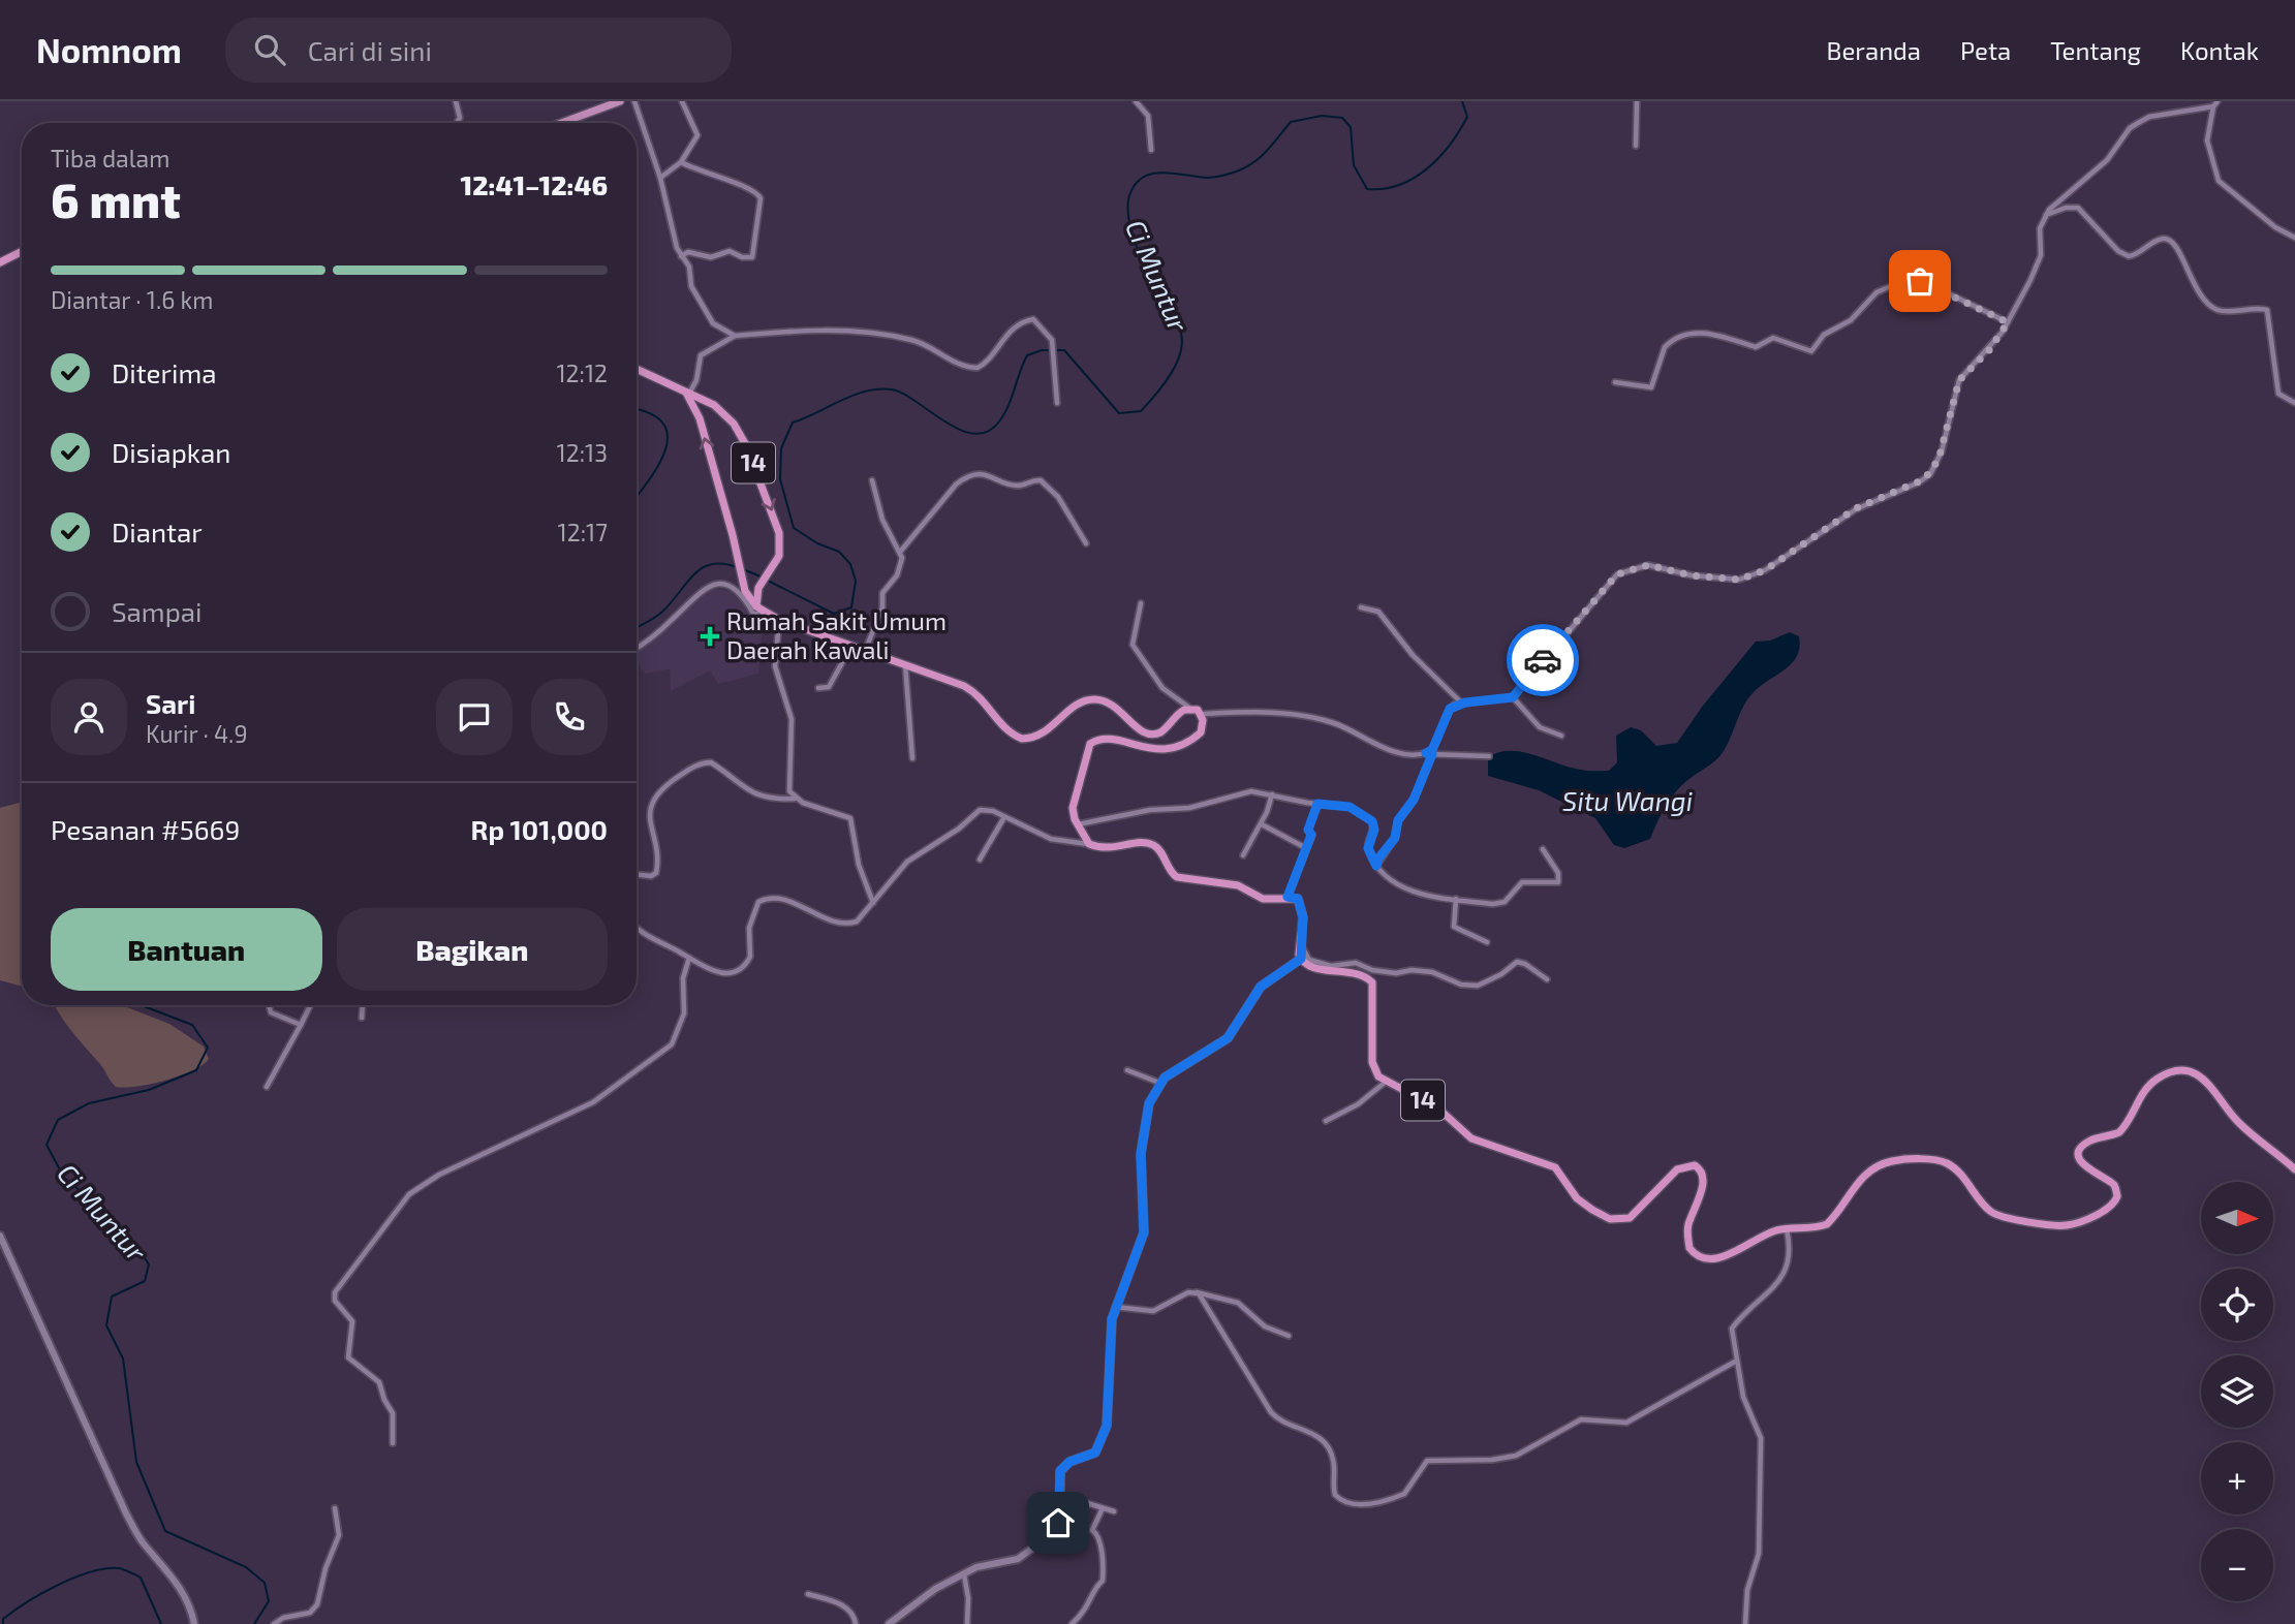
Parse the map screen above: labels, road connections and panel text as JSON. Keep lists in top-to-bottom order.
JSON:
{
  "streets": {
    "highway": ["14"]
  },
  "water": ["Ci Muntur", "Situ Wangi"],
  "places": {
    "health": ["Rumah Sakit Umum Daerah Kawali"]
  },
  "north": "right",
  "page": {
    "header": "Nomnom",
    "search": "Cari di sini",
    "nav": [
      "Beranda",
      "Peta",
      "Tentang",
      "Kontak"
    ],
    "heading": ["6 mnt", "Tiba dalam", "12:41–12:46"],
    "panel": [
      "Sari",
      "Kurir · 4.9",
      "Pesanan #5669",
      "Rp 101,000"
    ],
    "bar": "Diantar · 1.6 km",
    "list": [
      ["Diterima", "12:12"],
      ["Disiapkan", "12:13"],
      ["Diantar", "12:17"],
      "Sampai"
    ],
    "buttons": ["Bantuan", "Bagikan"],
    "map_buttons": ["+", "−"]
  }
}
